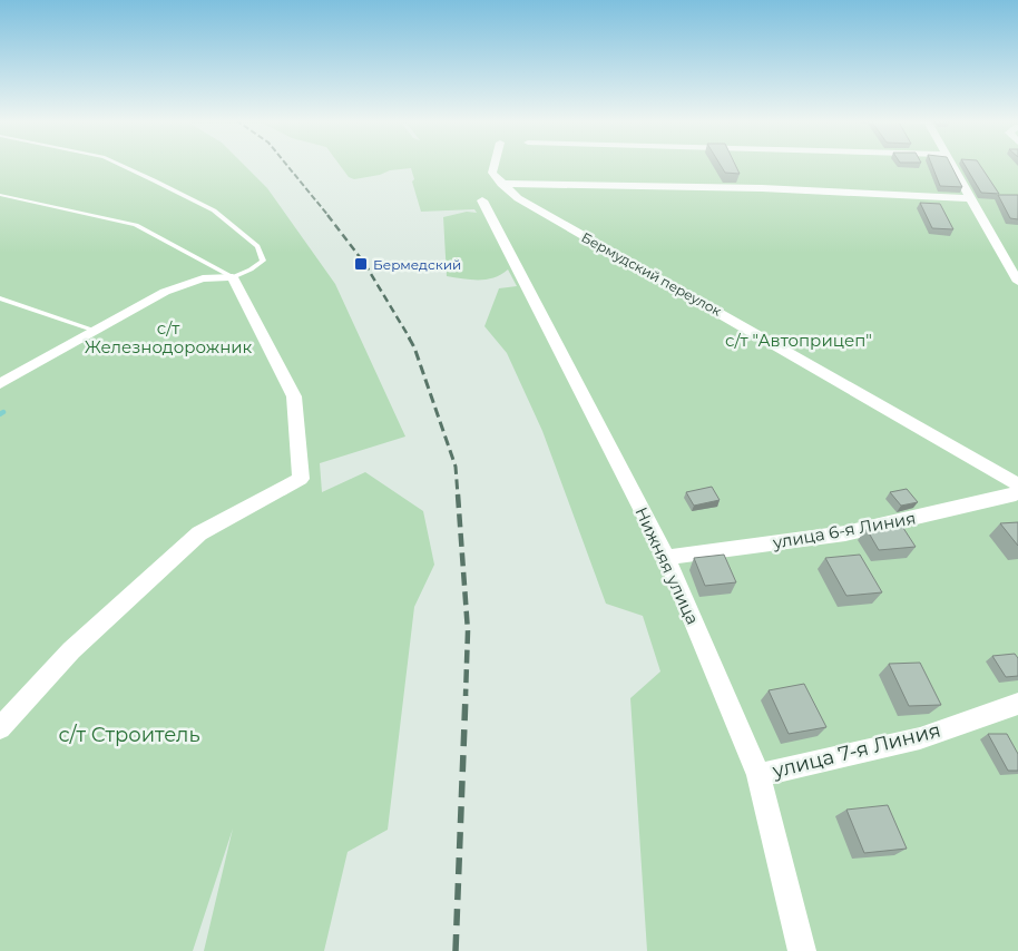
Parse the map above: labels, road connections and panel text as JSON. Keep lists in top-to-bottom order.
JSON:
{
  "streets": {
    "street": [
      "Бермудский переулок",
      "улица 6-я Линия",
      "Нижняя улица",
      "улица 7-я Линия"
    ]
  },
  "crossings": [
    ["улица 6-я Линия", "Нижняя улица"],
    ["Нижняя улица", "улица 7-я Линия"]
  ],
  "parks": ["с/т Железнодорожник", "с/т \"Автоприцеп\"", "с/т Строитель"],
  "places": {
    "transit": ["Бермедский"]
  }
}
